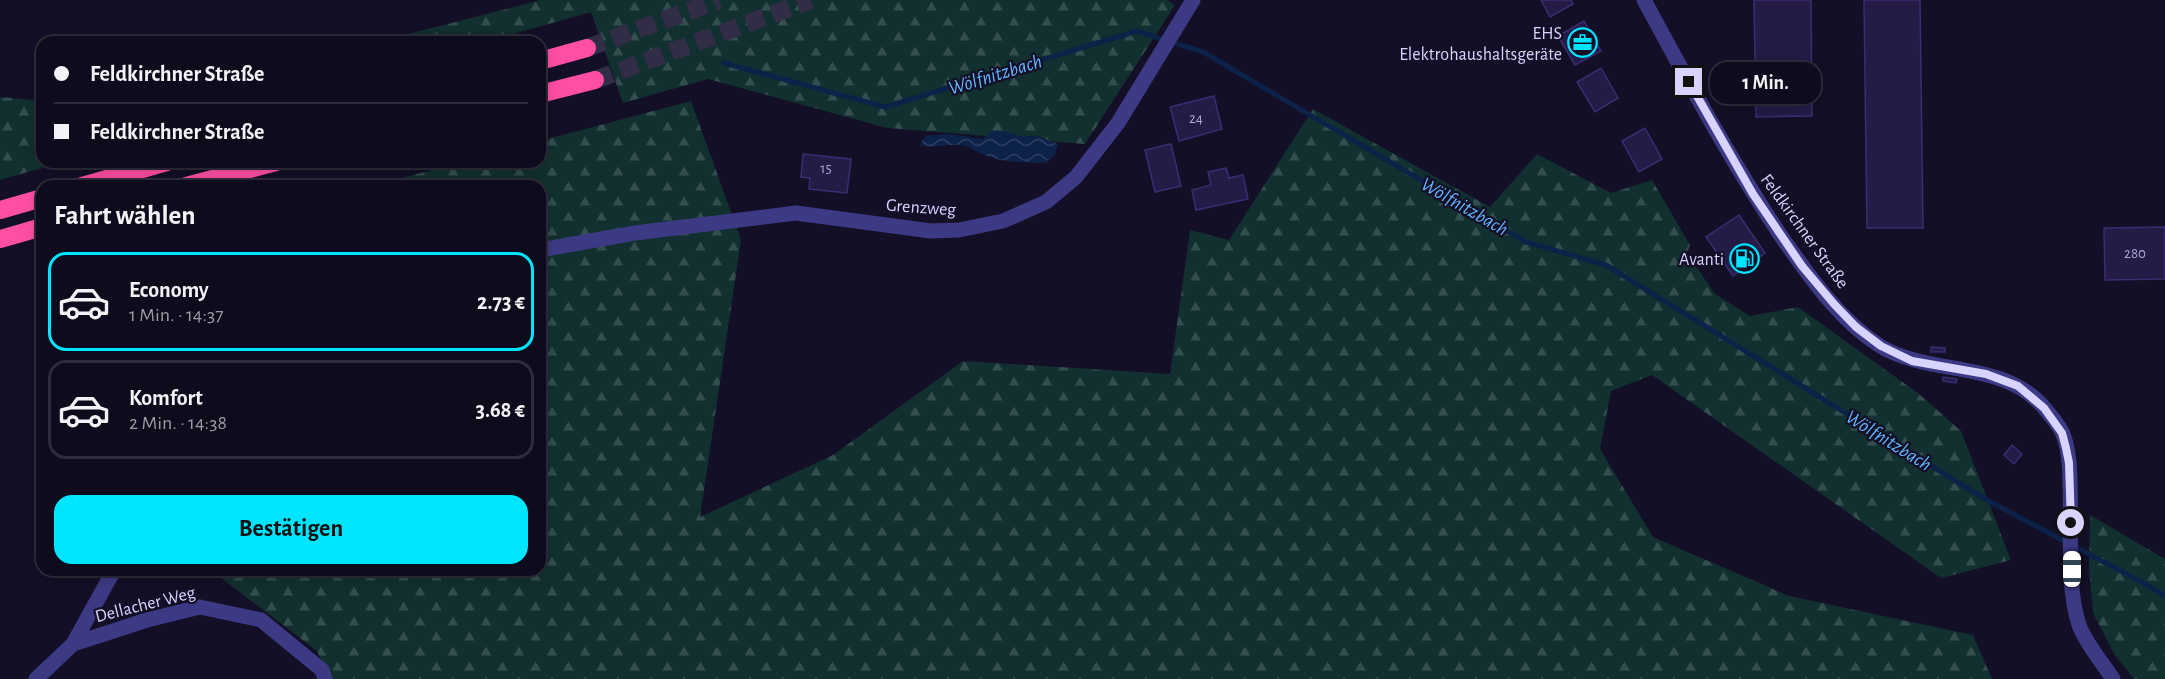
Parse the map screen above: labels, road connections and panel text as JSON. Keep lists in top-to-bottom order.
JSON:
{
  "streets": {
    "street": ["Grenzweg", "Feldkirchner Straße", "Dellacher Weg"]
  },
  "water": ["Wölfnitzbach"],
  "places": {
    "office": ["EHS Elektrohaushaltsgeräte"],
    "fuel station": ["Avanti"]
  },
  "house_numbers": ["24", "15", "280"],
  "page": {
    "banner": ["Feldkirchner Straße", "Feldkirchner Straße"],
    "bubble": "1 Min.",
    "heading": "Fahrt wählen",
    "list": [
      {
        "name": "Economy",
        "note": "1 Min. · 14:37",
        "value": "2.73 €"
      },
      {
        "name": "Komfort",
        "note": "2 Min. · 14:38",
        "value": "3.68 €"
      }
    ],
    "buttons": "Bestätigen"
  }
}
